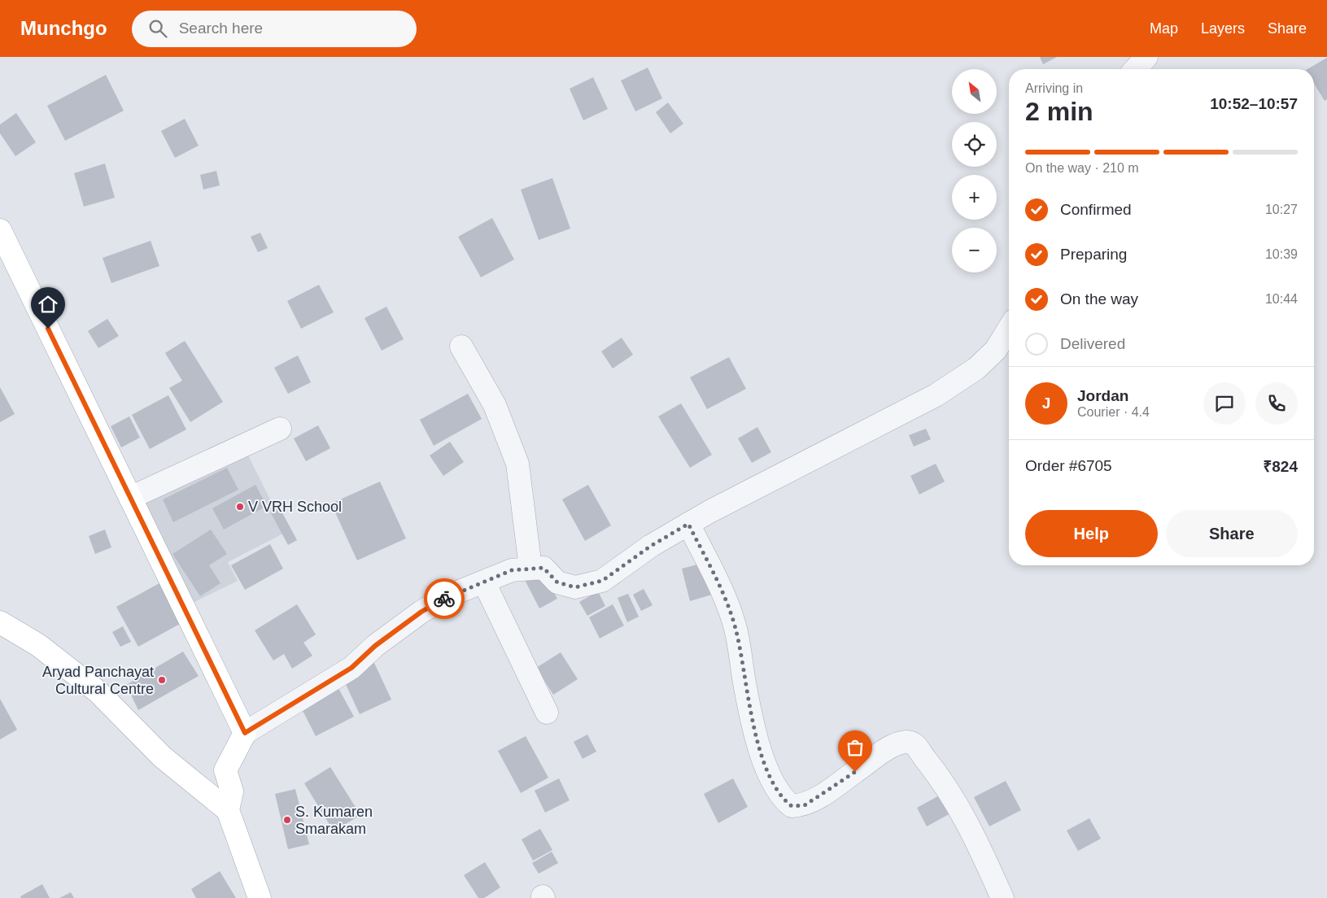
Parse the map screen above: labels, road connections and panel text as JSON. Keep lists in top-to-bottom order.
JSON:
{
  "places": ["V VRH School", "Aryad Panchayat Cultural Centre", "S. Kumaren Smarakam"],
  "north": "top left",
  "page": {
    "header": "Munchgo",
    "search": "Search here",
    "nav": ["Map", "Layers", "Share"],
    "map_buttons": ["+", "−"],
    "heading": ["2 min", "Arriving in", "10:52–10:57"],
    "panel": [
      "Jordan",
      "Courier · 4.4",
      "Order #6705",
      "₹824"
    ],
    "bar": "On the way · 210 m",
    "list": [
      ["Confirmed", "10:27"],
      ["Preparing", "10:39"],
      ["On the way", "10:44"],
      "Delivered"
    ],
    "round": "J",
    "buttons": ["Help", "Share"]
  }
}
